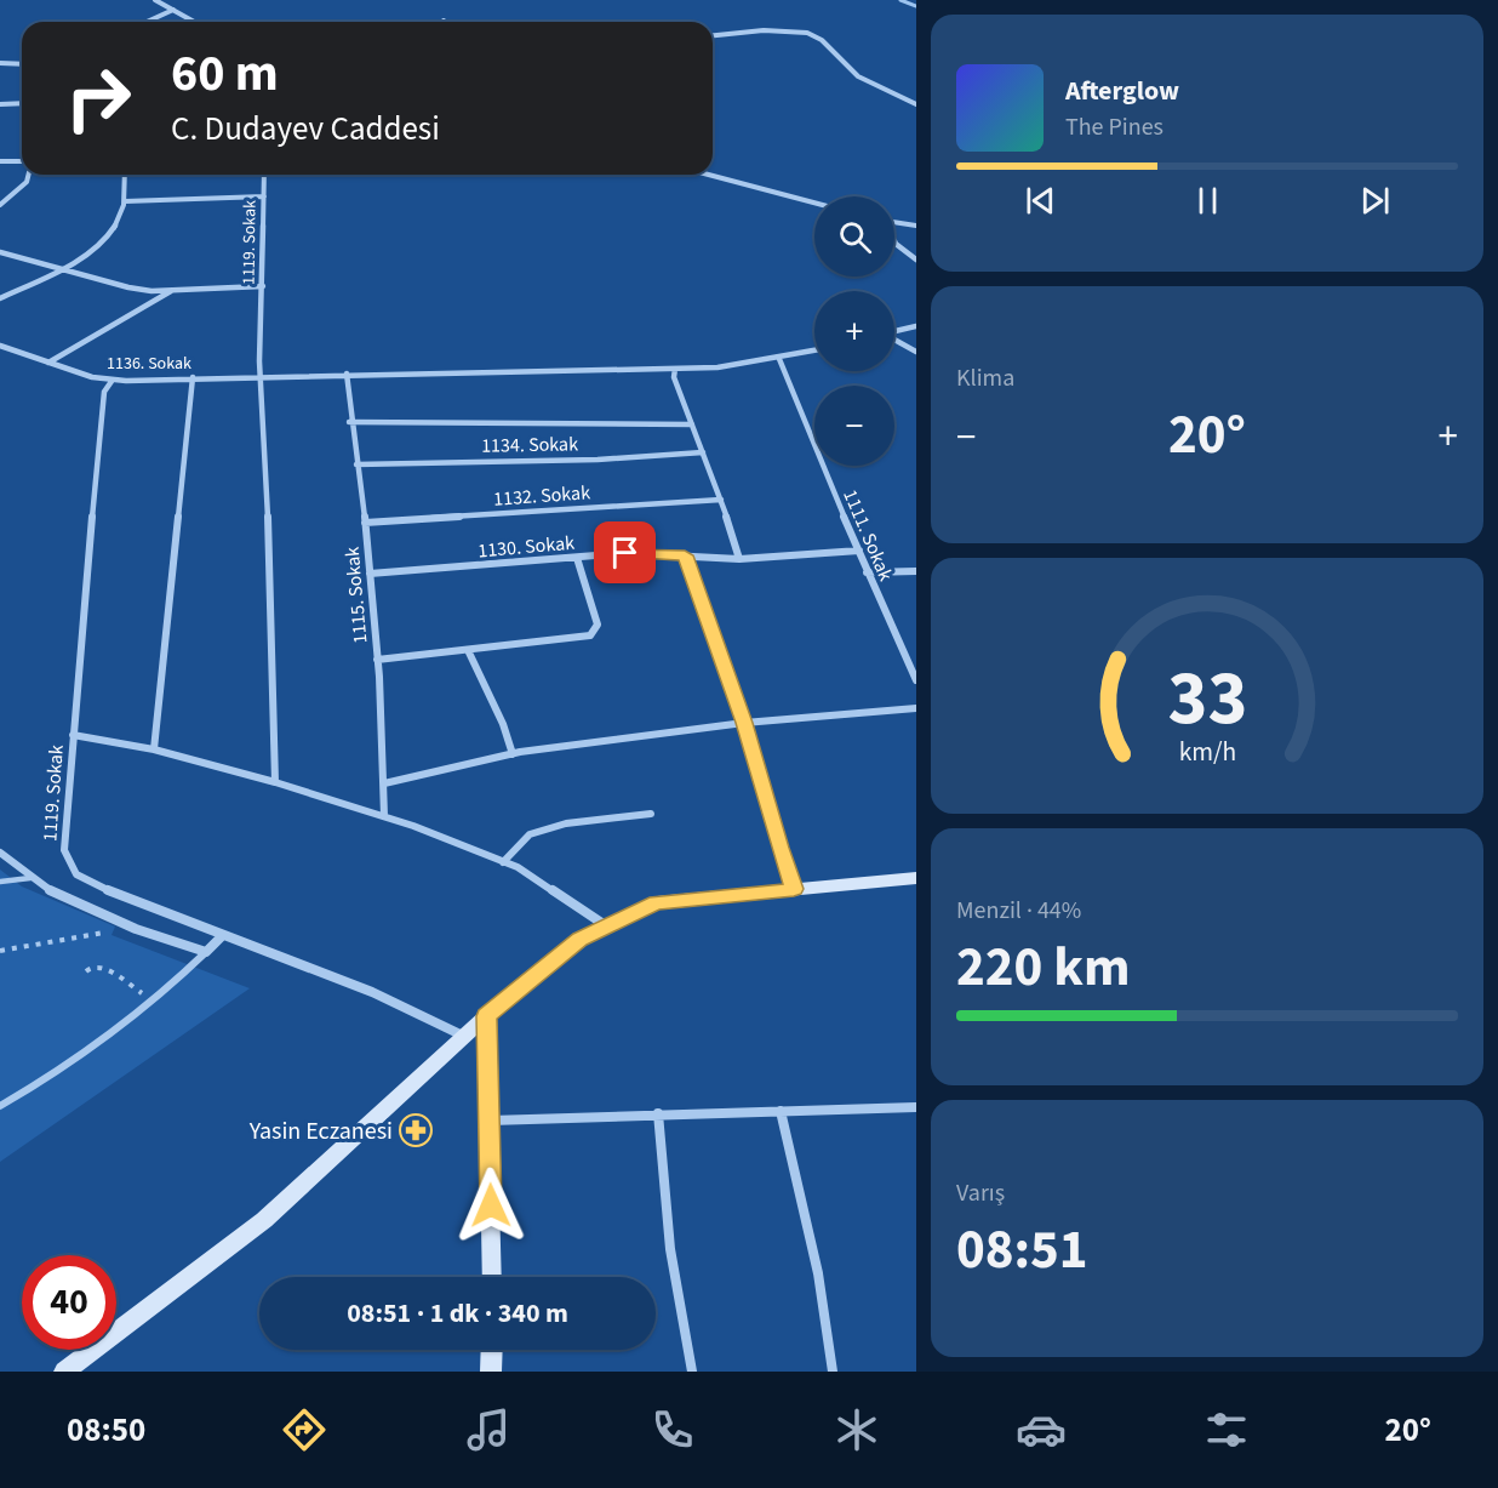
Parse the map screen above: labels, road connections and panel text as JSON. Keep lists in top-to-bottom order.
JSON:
{
  "streets": {
    "street": [
      "1119. Sokak",
      "1136. Sokak",
      "1134. Sokak",
      "1132. Sokak",
      "1111. Sokak",
      "1130. Sokak",
      "1115. Sokak"
    ]
  },
  "crossings": [
    ["1119. Sokak", "1136. Sokak"],
    ["1136. Sokak", "1111. Sokak"],
    ["1136. Sokak", "1115. Sokak"],
    ["1134. Sokak", "1115. Sokak"],
    ["1132. Sokak", "1115. Sokak"],
    ["1111. Sokak", "1130. Sokak"],
    ["1130. Sokak", "1115. Sokak"]
  ],
  "places": {
    "pharmacy": ["Yasin Eczanesi"]
  },
  "page": {
    "turn": ["60 m", "C. Dudayev Caddesi"],
    "song": ["Afterglow", "The Pines"],
    "map_buttons": ["+", "−"],
    "tile": [
      "Klima",
      ["Menzil · 44%", "220 km"],
      ["Varış", "08:51"]
    ],
    "heat": ["−", "20°", "+"],
    "limit": "40",
    "trip": "08:51 · 1 dk · 340 m",
    "tabs": ["08:50", "20°"],
    "gauge": ["33", "km/h"]
  }
}
